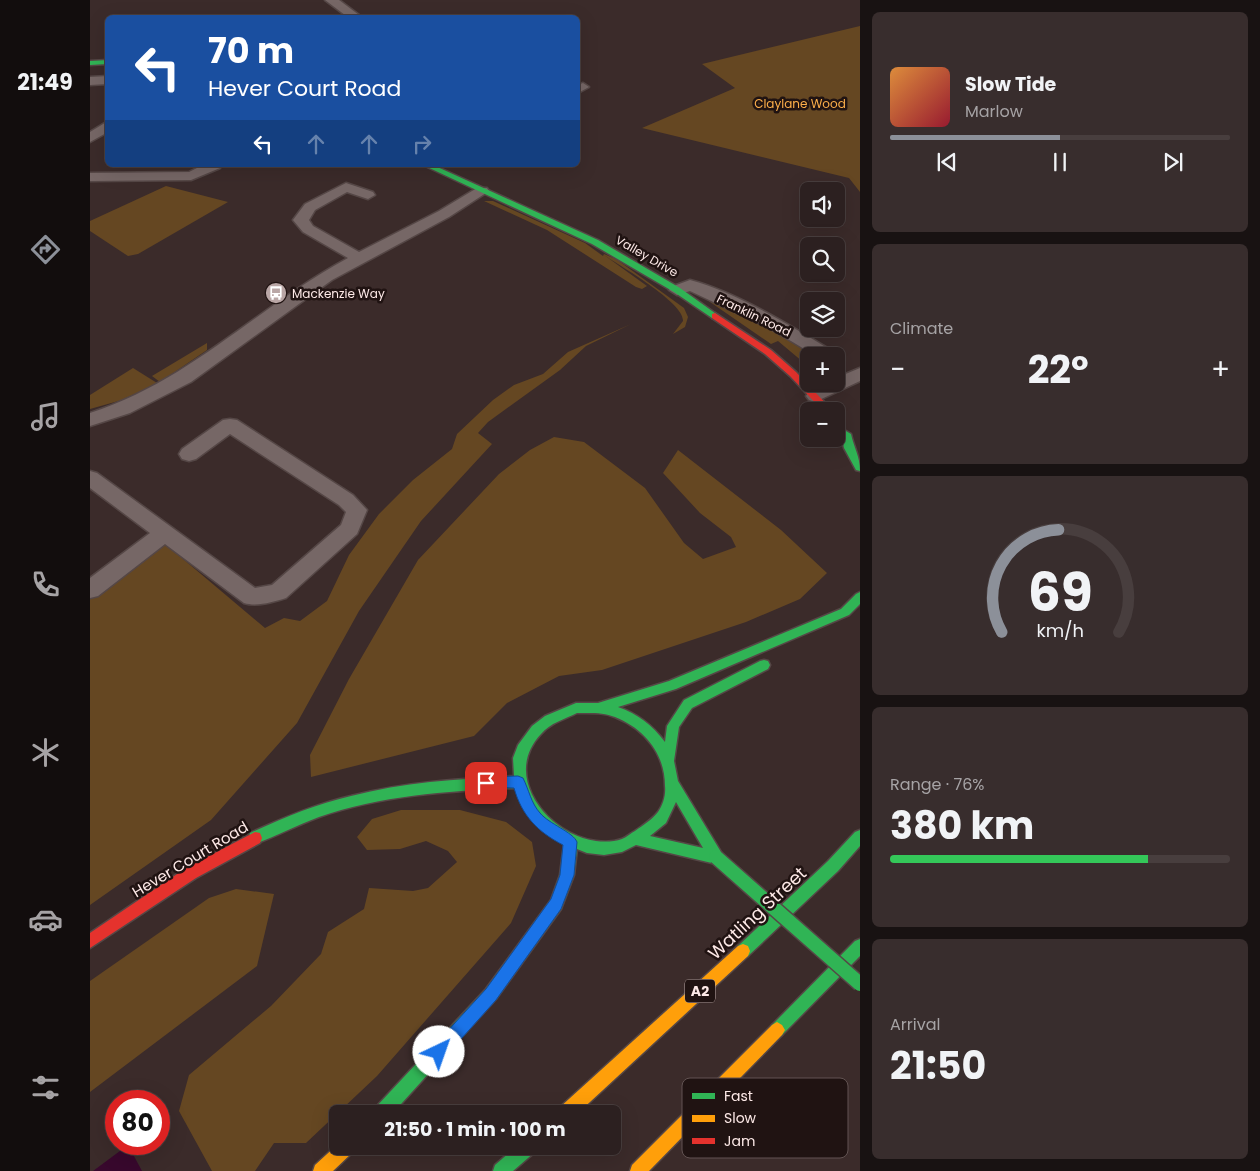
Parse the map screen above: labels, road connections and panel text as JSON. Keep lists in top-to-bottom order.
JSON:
{
  "streets": {
    "main road": [
      "Valley Drive",
      "Hever Court Road",
      "Watling Street",
      "A2"
    ],
    "street": ["Franklin Road"]
  },
  "crossings": [
    ["Valley Drive", "Franklin Road"]
  ],
  "parks": ["Claylane Wood"],
  "places": {
    "bus stop": ["Mackenzie Way"]
  },
  "legend": ["Fast", "Slow", "Jam"],
  "page": {
    "tabs": "21:49",
    "turn": ["70 m", "Hever Court Road"],
    "song": ["Slow Tide", "Marlow"],
    "map_buttons": ["+", "−"],
    "tile": [
      "Climate",
      ["Range · 76%", "380 km"],
      ["Arrival", "21:50"]
    ],
    "heat": ["−", "22°", "+"],
    "limit": "80",
    "trip": "21:50 · 1 min · 100 m",
    "gauge": ["69", "km/h"]
  }
}
